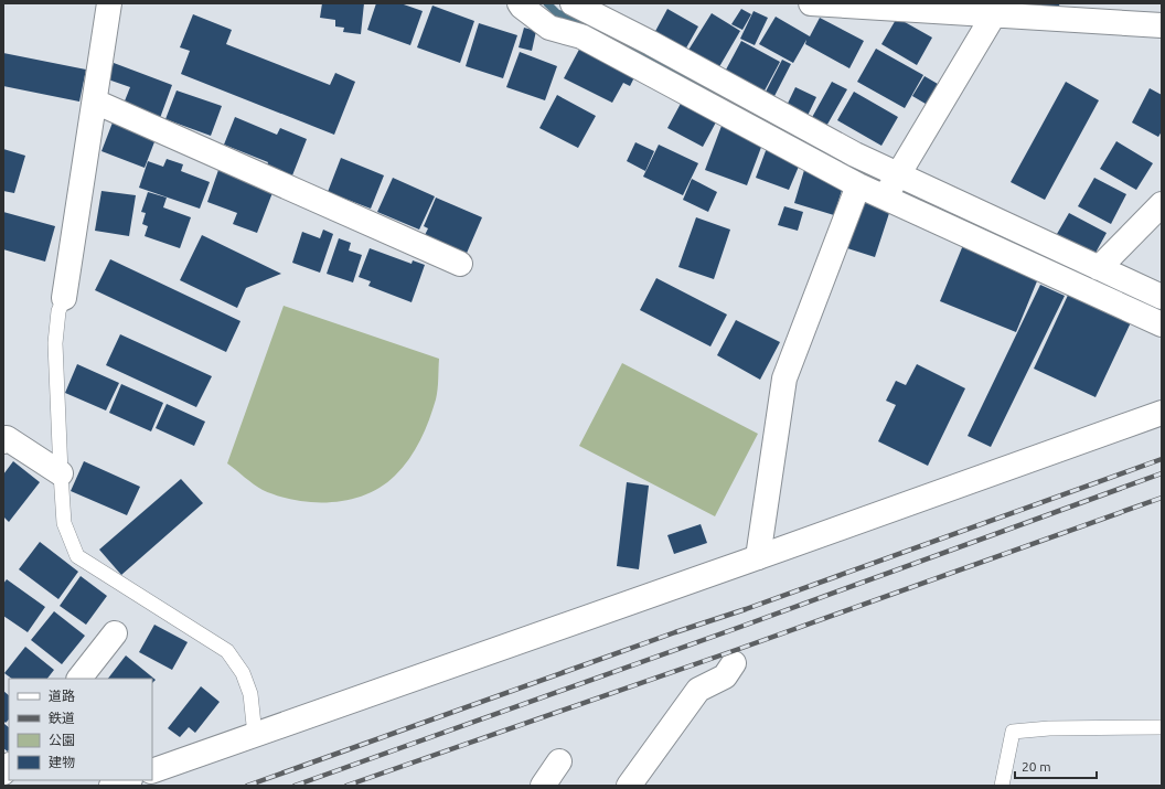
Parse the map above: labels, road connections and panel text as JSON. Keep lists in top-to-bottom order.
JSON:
{
  "legend": [
    "道路",
    "鉄道",
    "公園",
    "建物"
  ],
  "scale_bar": "20 m"
}
